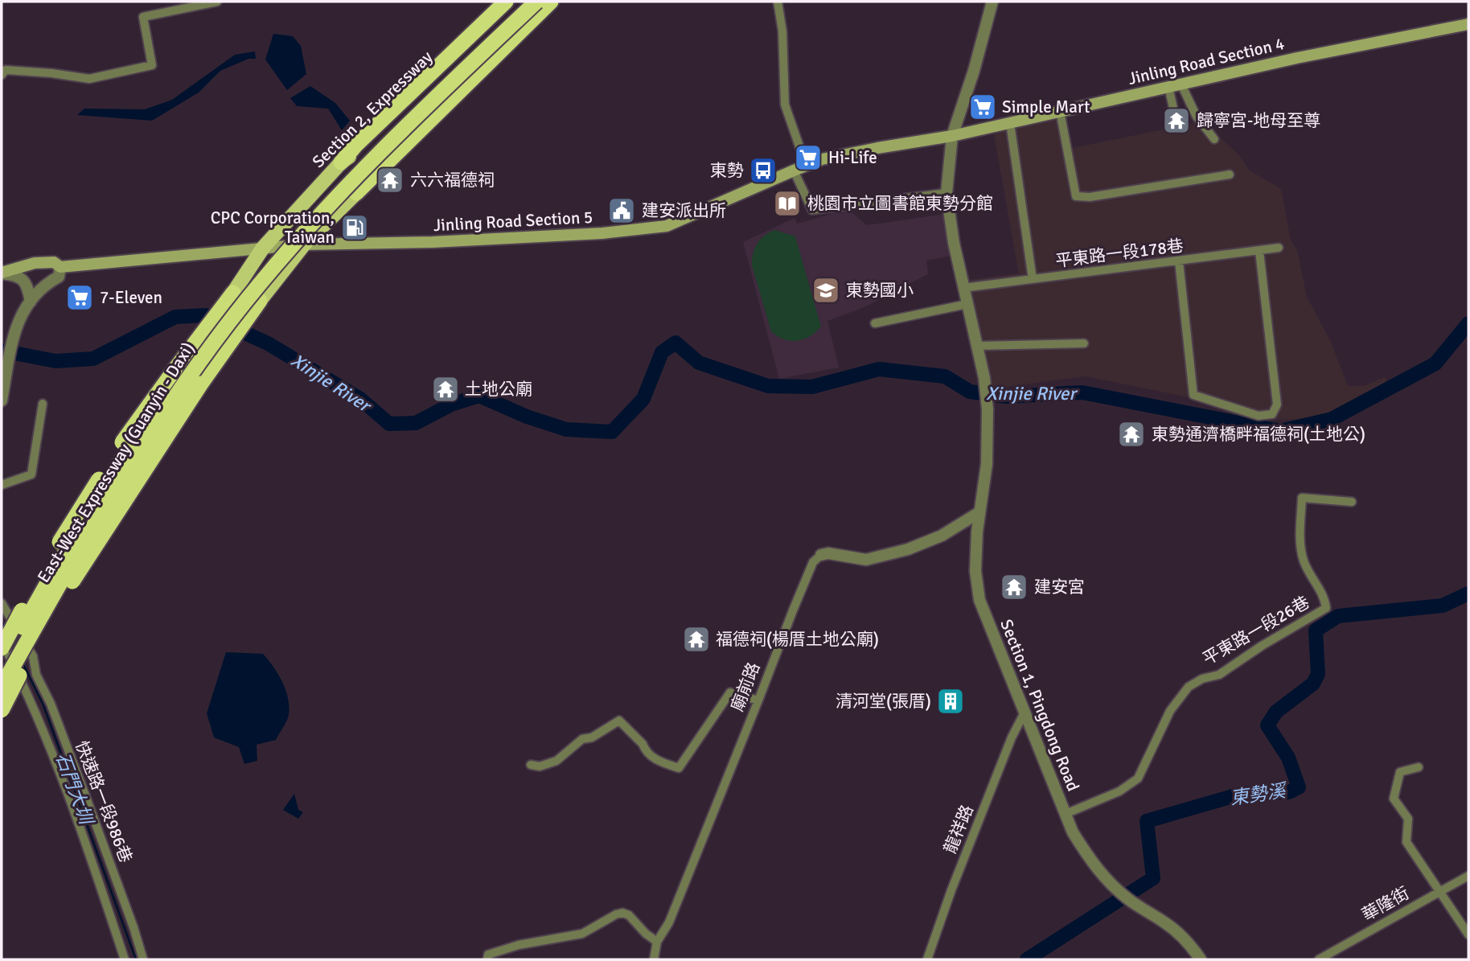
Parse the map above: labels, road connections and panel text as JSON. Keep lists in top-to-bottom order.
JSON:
{
  "streets": {
    "highway": ["East-West Expressway (Guanyin - Daxi)"],
    "main road": ["Jinling Road Section 4", "Section 2, Expressway", "Jinling Road Section 5"],
    "street": [
      "平東路一段178巷",
      "平東路一段26巷",
      "廟前路",
      "Section 1, Pingdong Road",
      "快速路一段986巷",
      "龍祥路",
      "華隆街"
    ]
  },
  "crossings": [
    ["Jinling Road Section 4", "Jinling Road Section 5"],
    ["Jinling Road Section 4", "Section 1, Pingdong Road"],
    ["Section 2, Expressway", "Jinling Road Section 5"],
    ["Jinling Road Section 5", "Section 1, Pingdong Road"],
    ["平東路一段178巷", "Section 1, Pingdong Road"],
    ["East-West Expressway (Guanyin - Daxi)", "快速路一段986巷"],
    ["平東路一段26巷", "Section 1, Pingdong Road"],
    ["廟前路", "Section 1, Pingdong Road"],
    ["Section 1, Pingdong Road", "龍祥路"]
  ],
  "water": ["Xinjie River", "石門大圳", "東勢溪"],
  "places": {
    "supermarket": ["Simple Mart", "Hi-Life", "7-Eleven"],
    "temple": [
      "歸寧宮-地母至尊",
      "六六福德祠",
      "土地公廟",
      "東勢通濟橋畔福德祠(土地公)",
      "建安宮",
      "福德祠(楊厝土地公廟)"
    ],
    "bus stop": ["東勢"],
    "library": ["桃園市立圖書館東勢分館"],
    "public building": ["建安派出所"],
    "fuel station": ["CPC Corporation, Taiwan"],
    "school or university": ["東勢國小"],
    "building": ["清河堂(張厝)"]
  }
}
